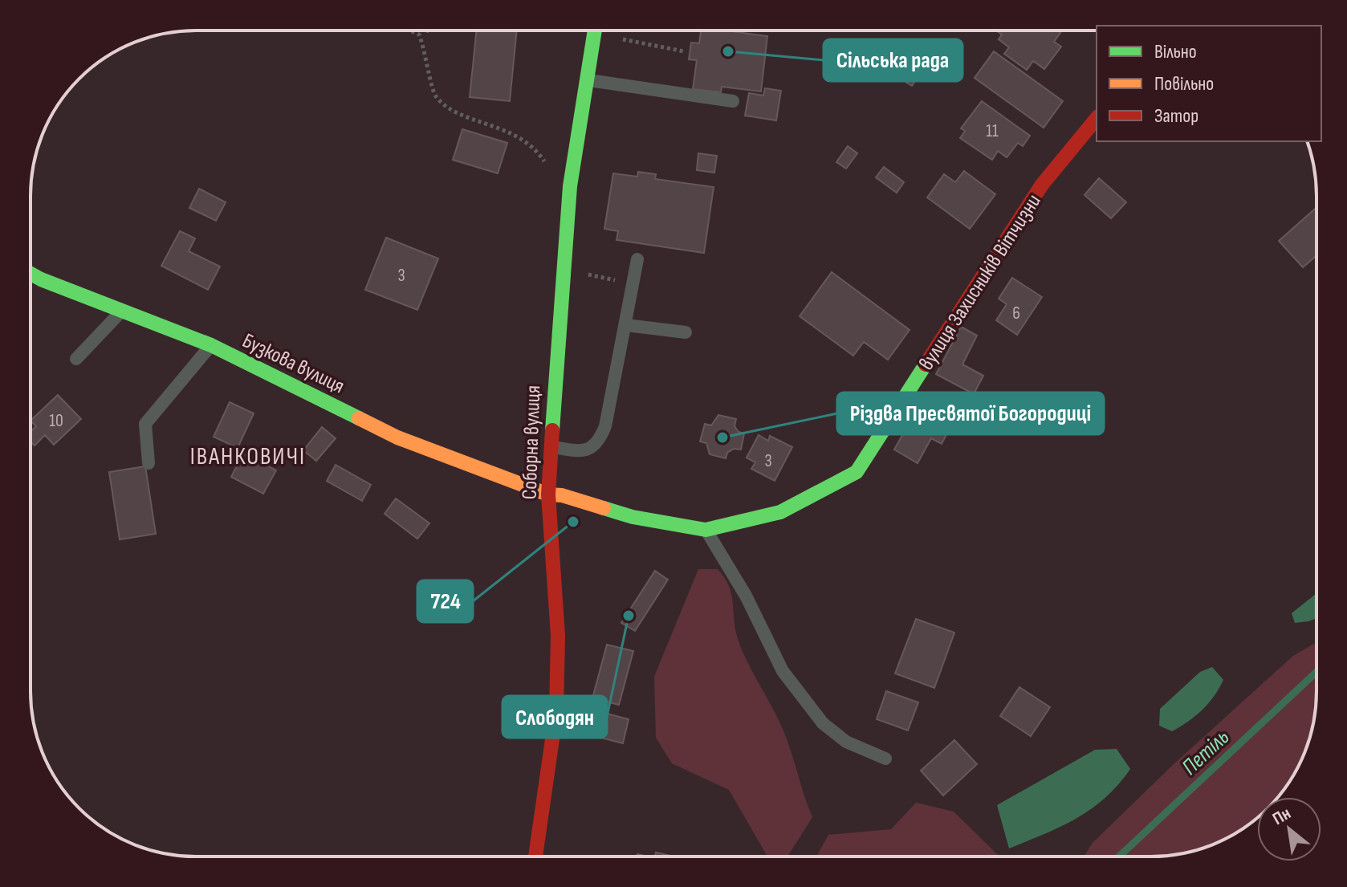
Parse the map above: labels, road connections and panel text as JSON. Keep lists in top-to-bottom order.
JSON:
{
  "streets": {
    "street": ["вулиця Захисників Вітчизни", "Бузкова вулиця", "Соборна вулиця"]
  },
  "crossings": [
    ["вулиця Захисників Вітчизни", "Бузкова вулиця"],
    ["вулиця Захисників Вітчизни", "Соборна вулиця"],
    ["Бузкова вулиця", "Соборна вулиця"]
  ],
  "districts": ["ІВАНКОВИЧІ"],
  "water": ["Петіль"],
  "places": [
    "Cільська рада",
    "Різдва Пресвятої Богородиці",
    "724",
    "Слободян"
  ],
  "house_numbers": [
    "11",
    "3",
    "6",
    "10",
    "3"
  ],
  "legend": ["Вільно", "Повільно", "Затор"],
  "north": "top left"
}
